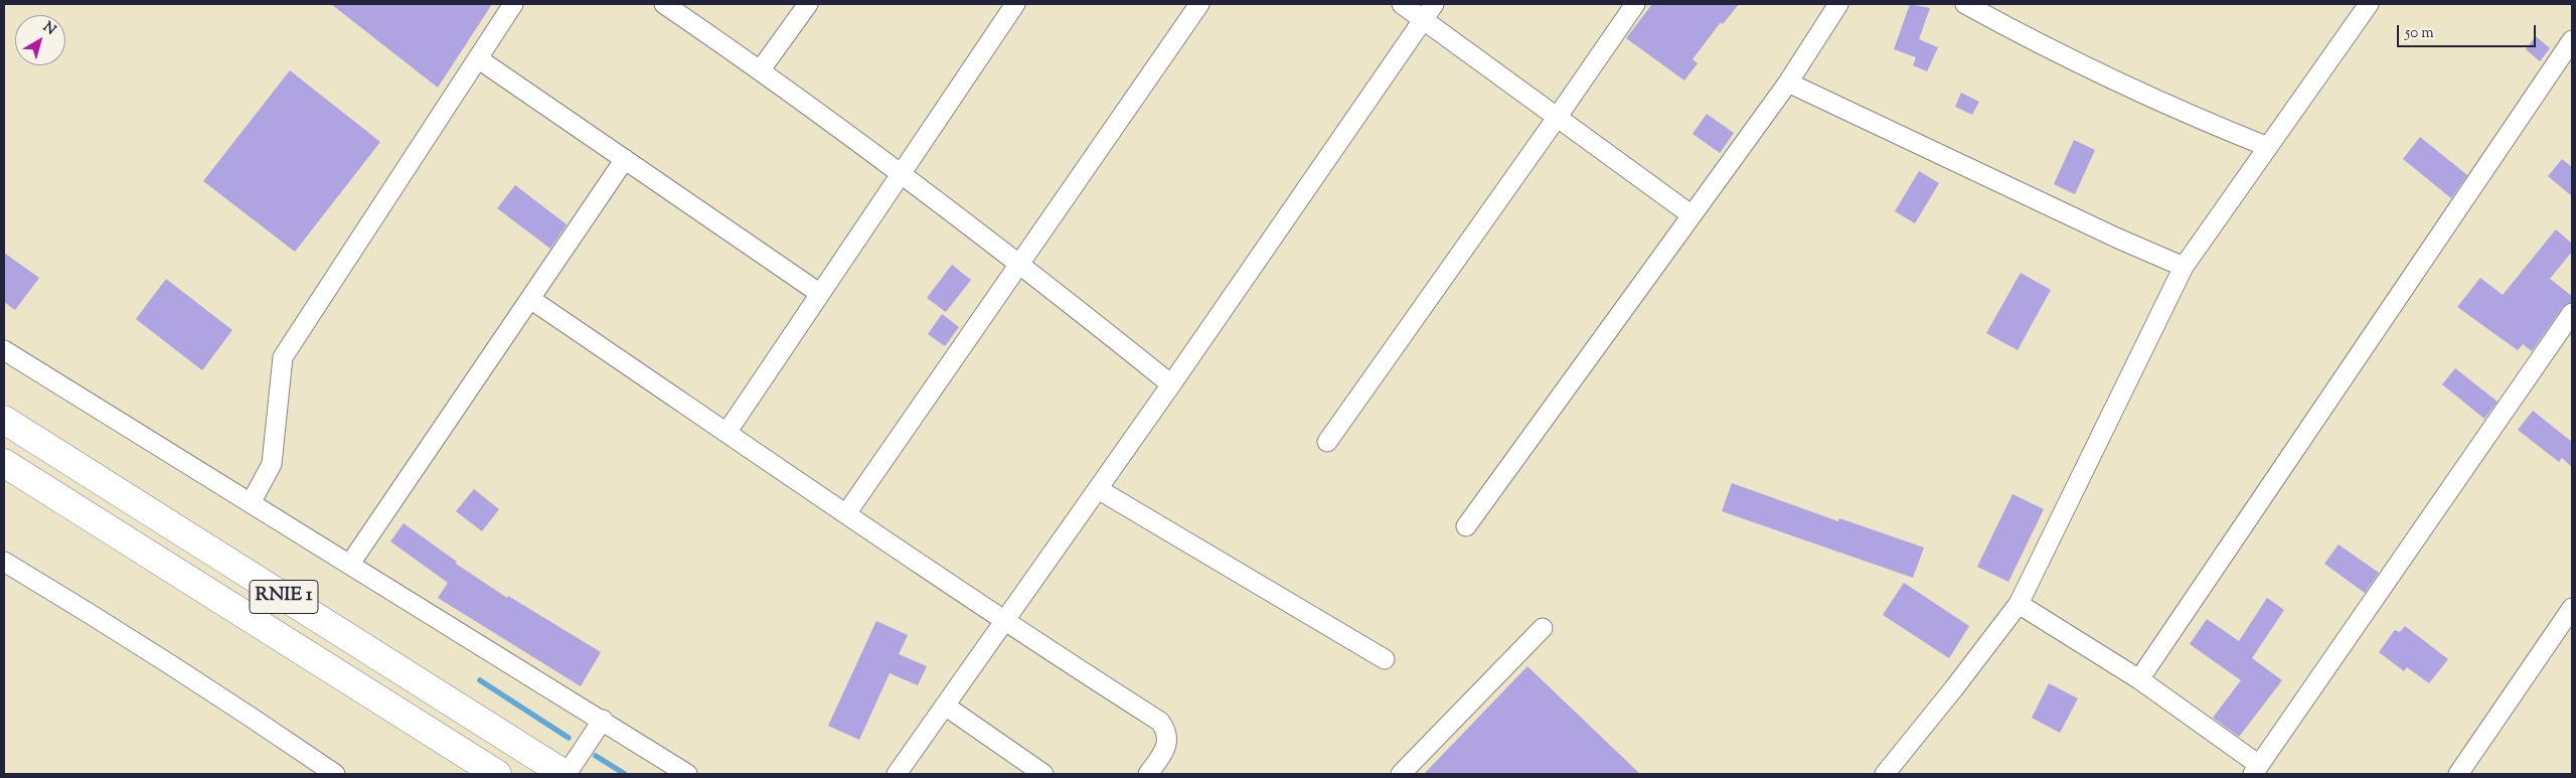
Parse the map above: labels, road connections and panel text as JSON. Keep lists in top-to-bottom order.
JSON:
{
  "streets": {
    "highway": ["RNIE 1"]
  },
  "scale_bar": "50 m",
  "north": "top right"
}
